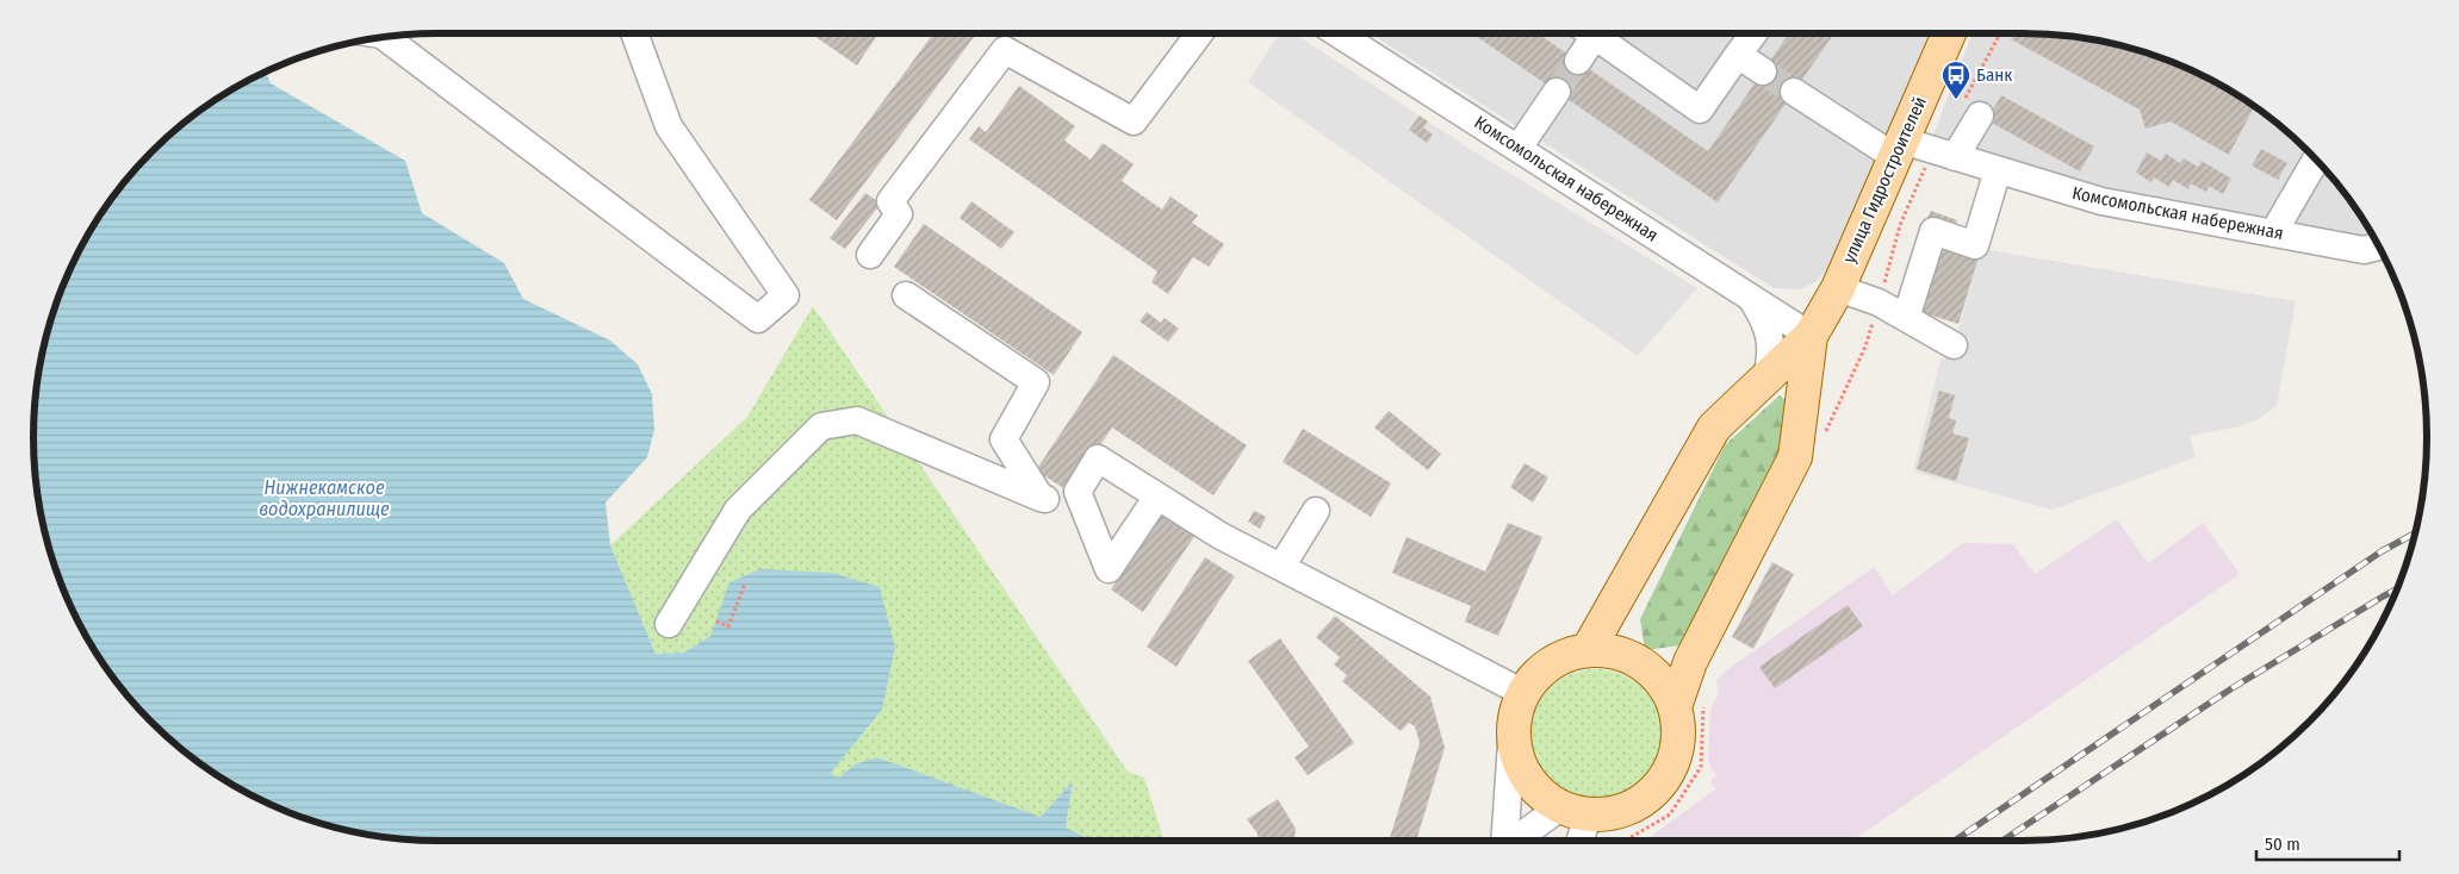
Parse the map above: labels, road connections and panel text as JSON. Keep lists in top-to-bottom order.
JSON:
{
  "streets": {
    "main road": ["улица Гидростроителей"],
    "street": ["Комсомольская набережная"]
  },
  "crossings": [
    ["Комсомольская набережная", "улица Гидростроителей"]
  ],
  "water": ["Нижнекамское водохранилище"],
  "places": {
    "bus stop": ["Банк"]
  },
  "scale_bar": "50 m"
}
